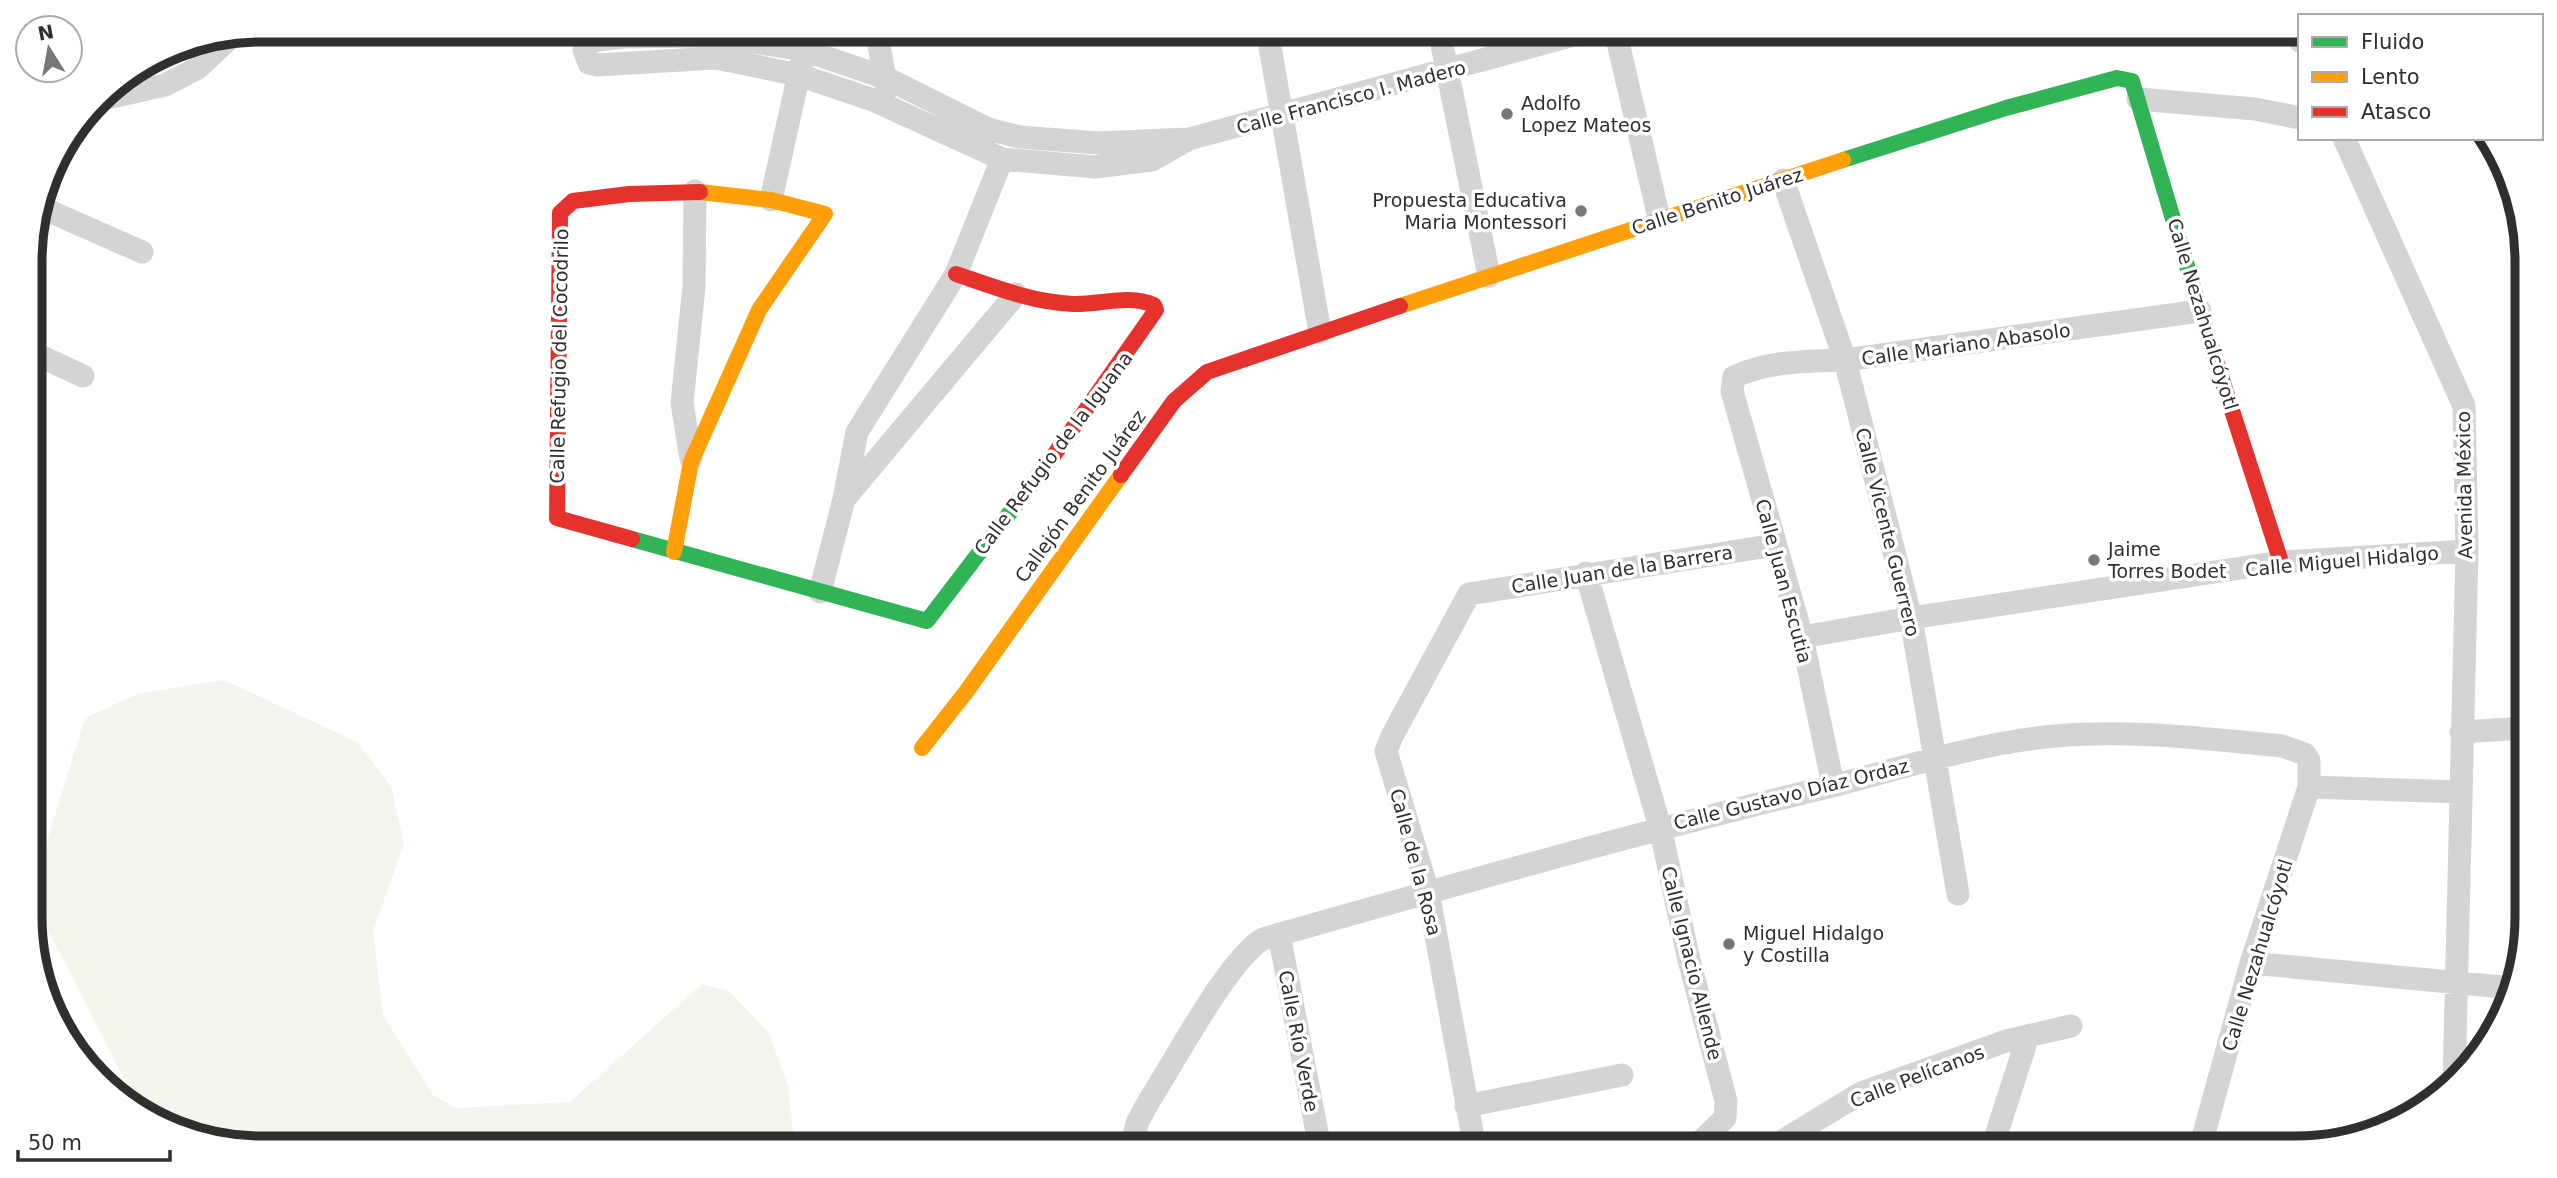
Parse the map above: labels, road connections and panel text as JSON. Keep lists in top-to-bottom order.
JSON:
{
  "streets": {
    "street": [
      "Calle Francisco I. Madero",
      "Calle Benito Juárez",
      "Calle Nezahualcóyotl",
      "Calle Mariano Abasolo",
      "Calle Refugio del Cocodrilo",
      "Calle Refugio de la Iguana",
      "Avenida México",
      "Callejón Benito Juárez",
      "Calle Vicente Guerrero",
      "Calle Miguel Hidalgo",
      "Calle Juan de la Barrera",
      "Calle Juan Escutia",
      "Calle Gustavo Díaz Ordaz",
      "Calle de la Rosa",
      "Calle Ignacio Allende",
      "Calle Río Verde",
      "Calle Pelícanos"
    ]
  },
  "crossings": [
    ["Calle Benito Juárez", "Calle Nezahualcóyotl"],
    ["Calle Benito Juárez", "Callejón Benito Juárez"],
    ["Calle Benito Juárez", "Calle Vicente Guerrero"],
    ["Calle Nezahualcóyotl", "Calle Mariano Abasolo"],
    ["Calle Nezahualcóyotl", "Calle Miguel Hidalgo"],
    ["Calle Nezahualcóyotl", "Calle Gustavo Díaz Ordaz"],
    ["Calle Mariano Abasolo", "Calle Vicente Guerrero"],
    ["Calle Mariano Abasolo", "Calle Juan Escutia"],
    ["Calle Refugio del Cocodrilo", "Calle Refugio de la Iguana"],
    ["Avenida México", "Calle Miguel Hidalgo"],
    ["Calle Vicente Guerrero", "Calle Miguel Hidalgo"],
    ["Calle Vicente Guerrero", "Calle Gustavo Díaz Ordaz"],
    ["Calle Miguel Hidalgo", "Calle Juan Escutia"],
    ["Calle Juan de la Barrera", "Calle Juan Escutia"],
    ["Calle Juan de la Barrera", "Calle de la Rosa"],
    ["Calle Juan de la Barrera", "Calle Ignacio Allende"],
    ["Calle Juan Escutia", "Calle Gustavo Díaz Ordaz"],
    ["Calle Gustavo Díaz Ordaz", "Calle de la Rosa"],
    ["Calle Gustavo Díaz Ordaz", "Calle Ignacio Allende"],
    ["Calle Gustavo Díaz Ordaz", "Calle Río Verde"]
  ],
  "places": [
    "Adolfo Lopez Mateos",
    "Propuesta Educativa Maria Montessori",
    "Jaime Torres Bodet",
    "Miguel Hidalgo y Costilla"
  ],
  "legend": ["Fluido", "Lento", "Atasco"],
  "scale_bar": "50 m",
  "north": "top"
}
